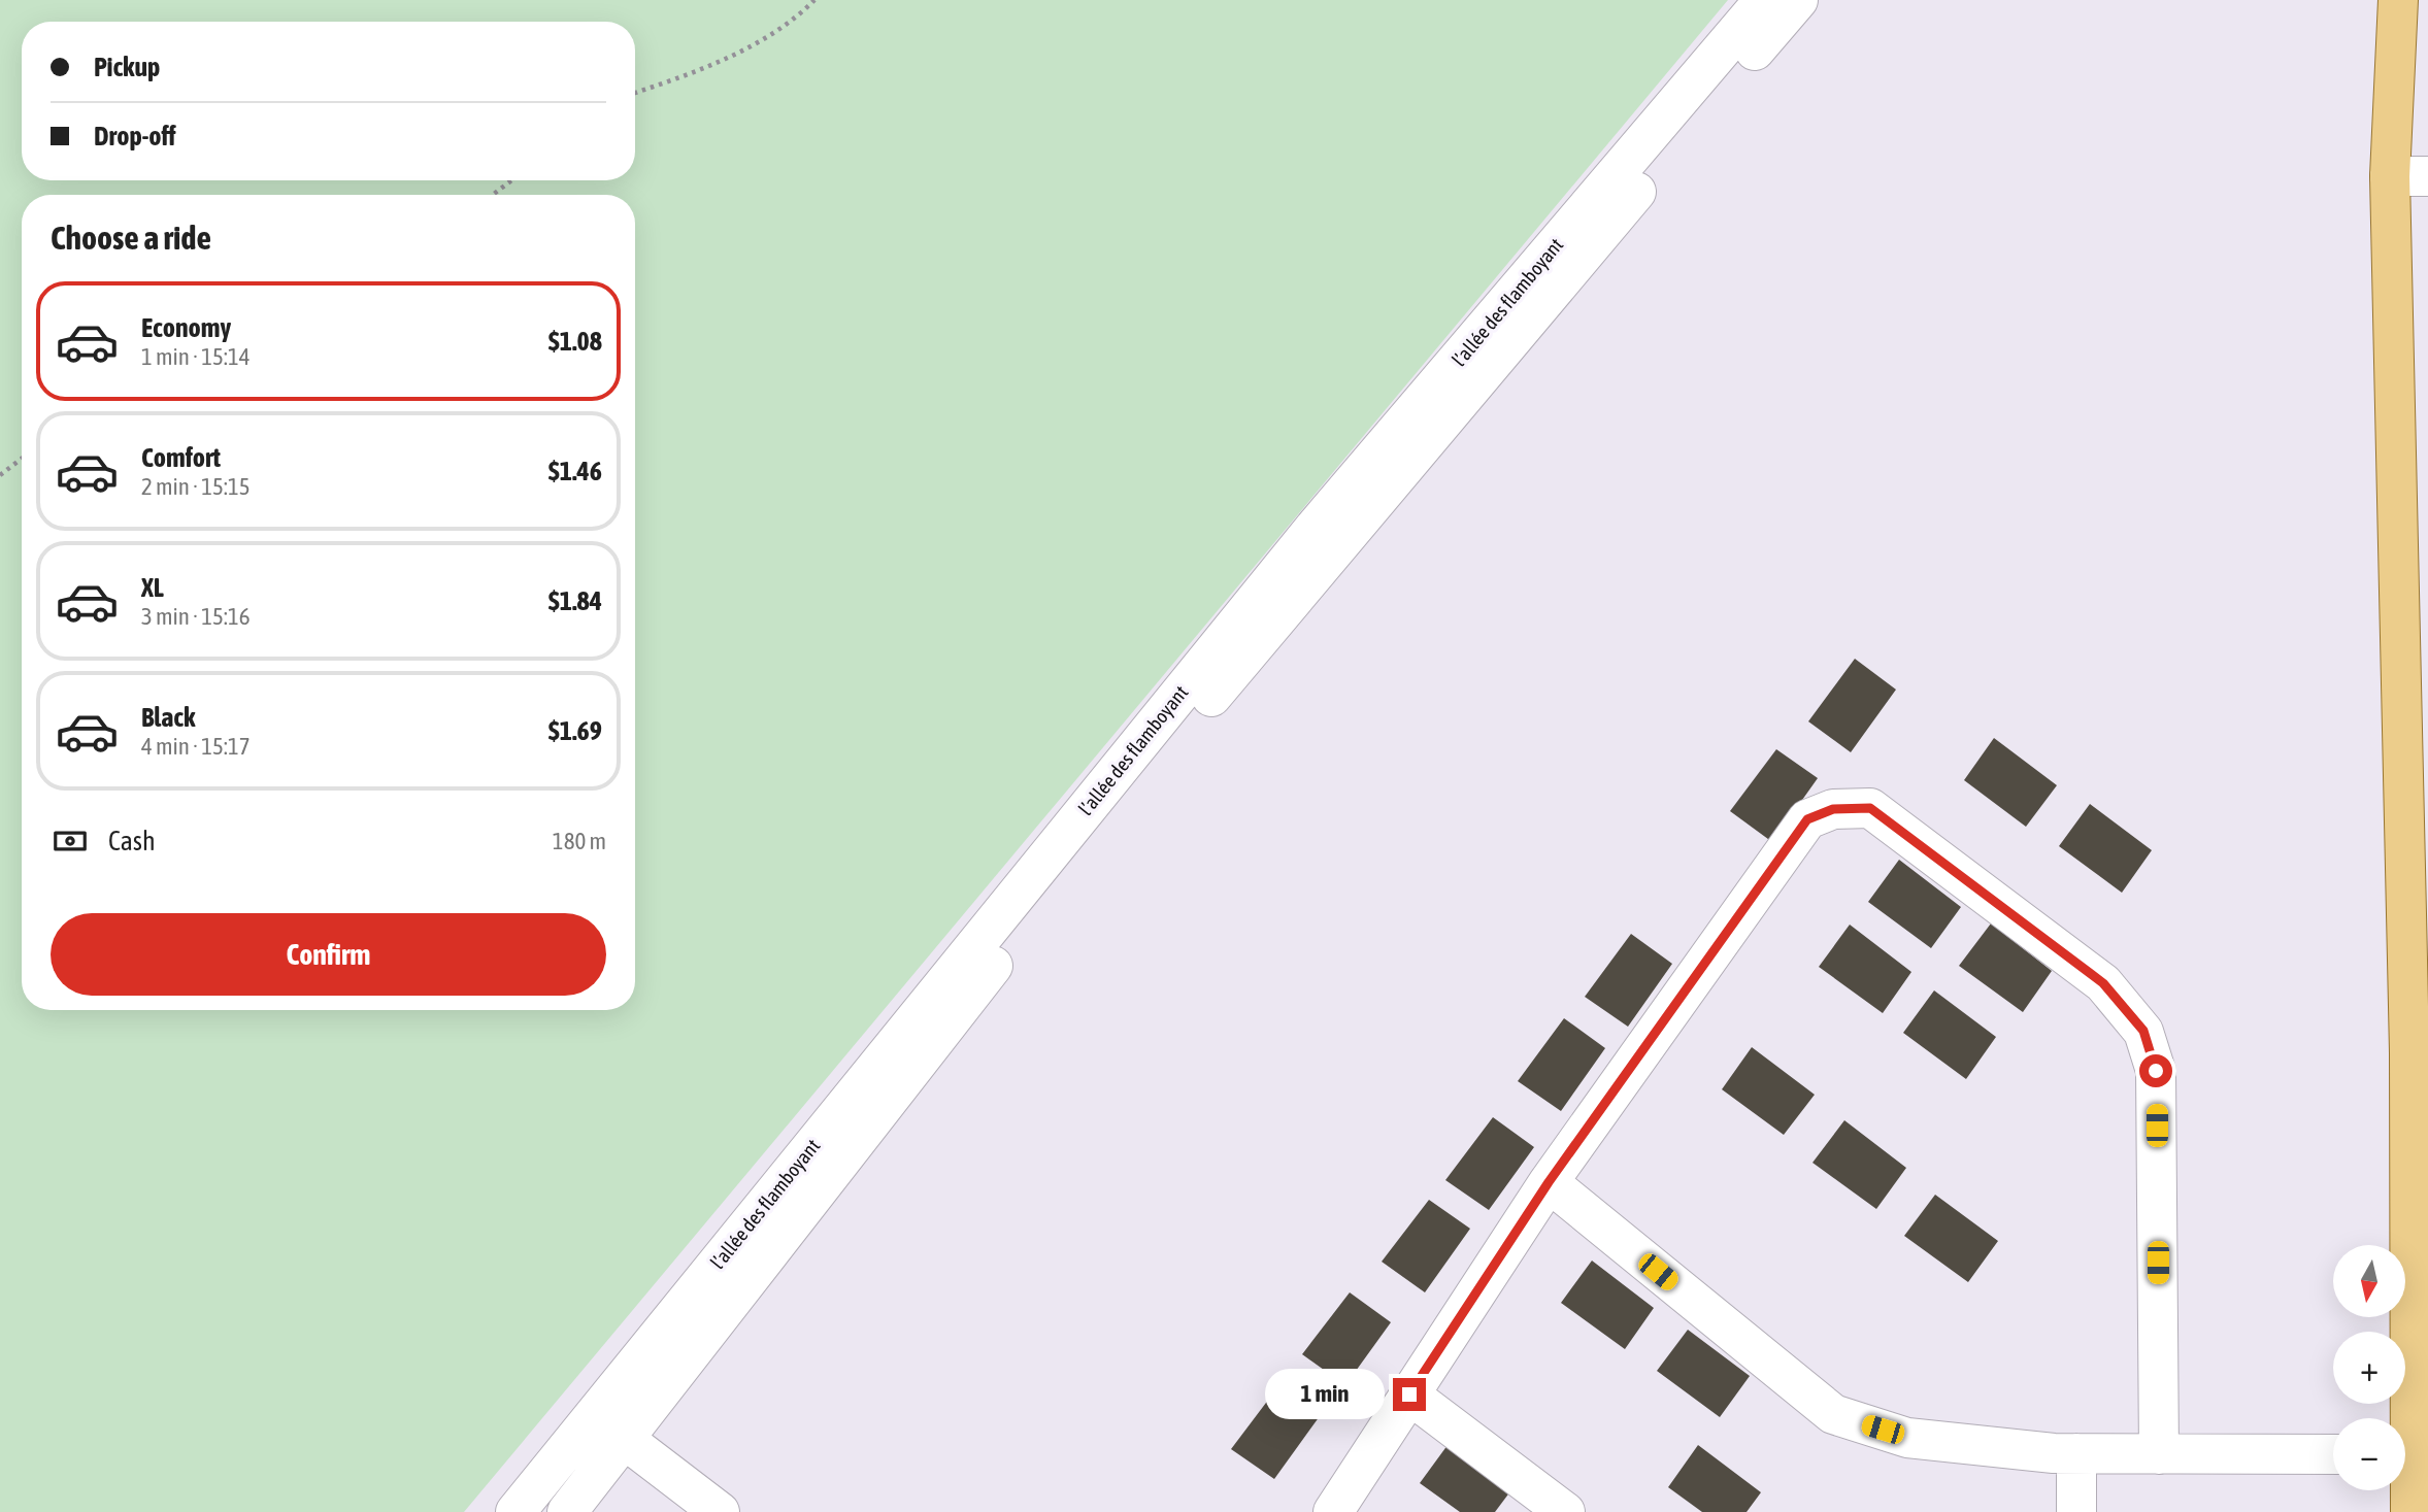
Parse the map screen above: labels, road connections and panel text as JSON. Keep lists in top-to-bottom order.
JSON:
{
  "streets": {
    "street": ["l’allée des flamboyant"]
  },
  "north": "bottom",
  "page": {
    "banner": ["Pickup", "Drop-off"],
    "heading": "Choose a ride",
    "list": [
      {
        "name": "Economy",
        "note": "1 min · 15:14",
        "value": "$1.08"
      },
      {
        "name": "Comfort",
        "note": "2 min · 15:15",
        "value": "$1.46"
      },
      {
        "name": "XL",
        "note": "3 min · 15:16",
        "value": "$1.84"
      },
      {
        "name": "Black",
        "note": "4 min · 15:17",
        "value": "$1.69"
      }
    ],
    "pay": ["Cash", "180 m"],
    "buttons": "Confirm",
    "map_buttons": ["+", "−"],
    "bubble": "1 min"
  }
}
